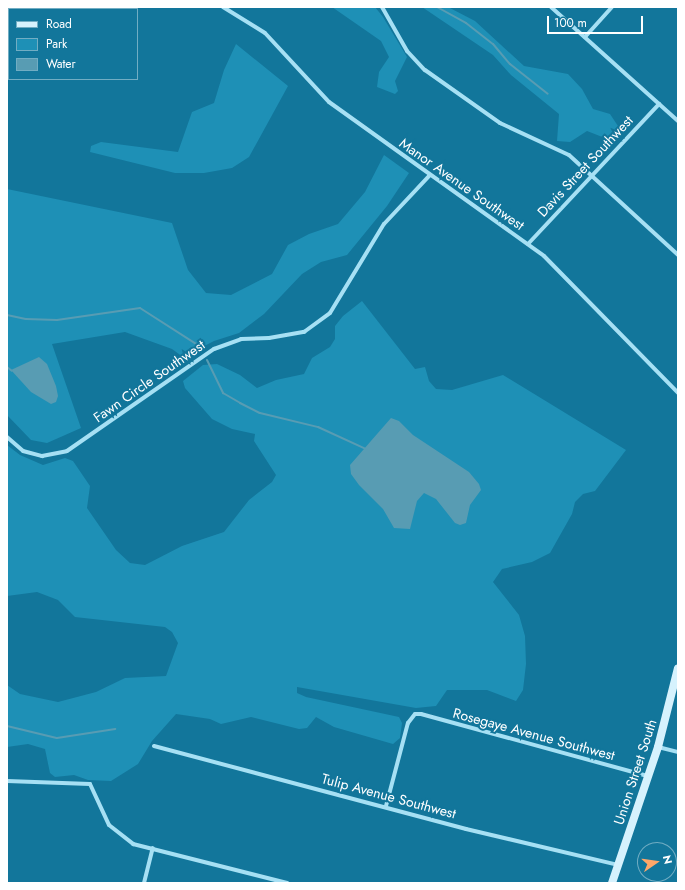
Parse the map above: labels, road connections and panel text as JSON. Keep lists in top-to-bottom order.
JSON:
{
  "streets": {
    "main road": ["Union Street South"],
    "street": [
      "Davis Street Southwest",
      "Manor Avenue Southwest",
      "Fawn Circle Southwest",
      "Rosegaye Avenue Southwest",
      "Tulip Avenue Southwest"
    ]
  },
  "crossings": [
    ["Davis Street Southwest", "Manor Avenue Southwest"],
    ["Manor Avenue Southwest", "Fawn Circle Southwest"],
    ["Rosegaye Avenue Southwest", "Union Street South"],
    ["Rosegaye Avenue Southwest", "Tulip Avenue Southwest"],
    ["Union Street South", "Tulip Avenue Southwest"]
  ],
  "legend": ["Road", "Park", "Water"],
  "scale_bar": "100 m",
  "north": "right"
}
